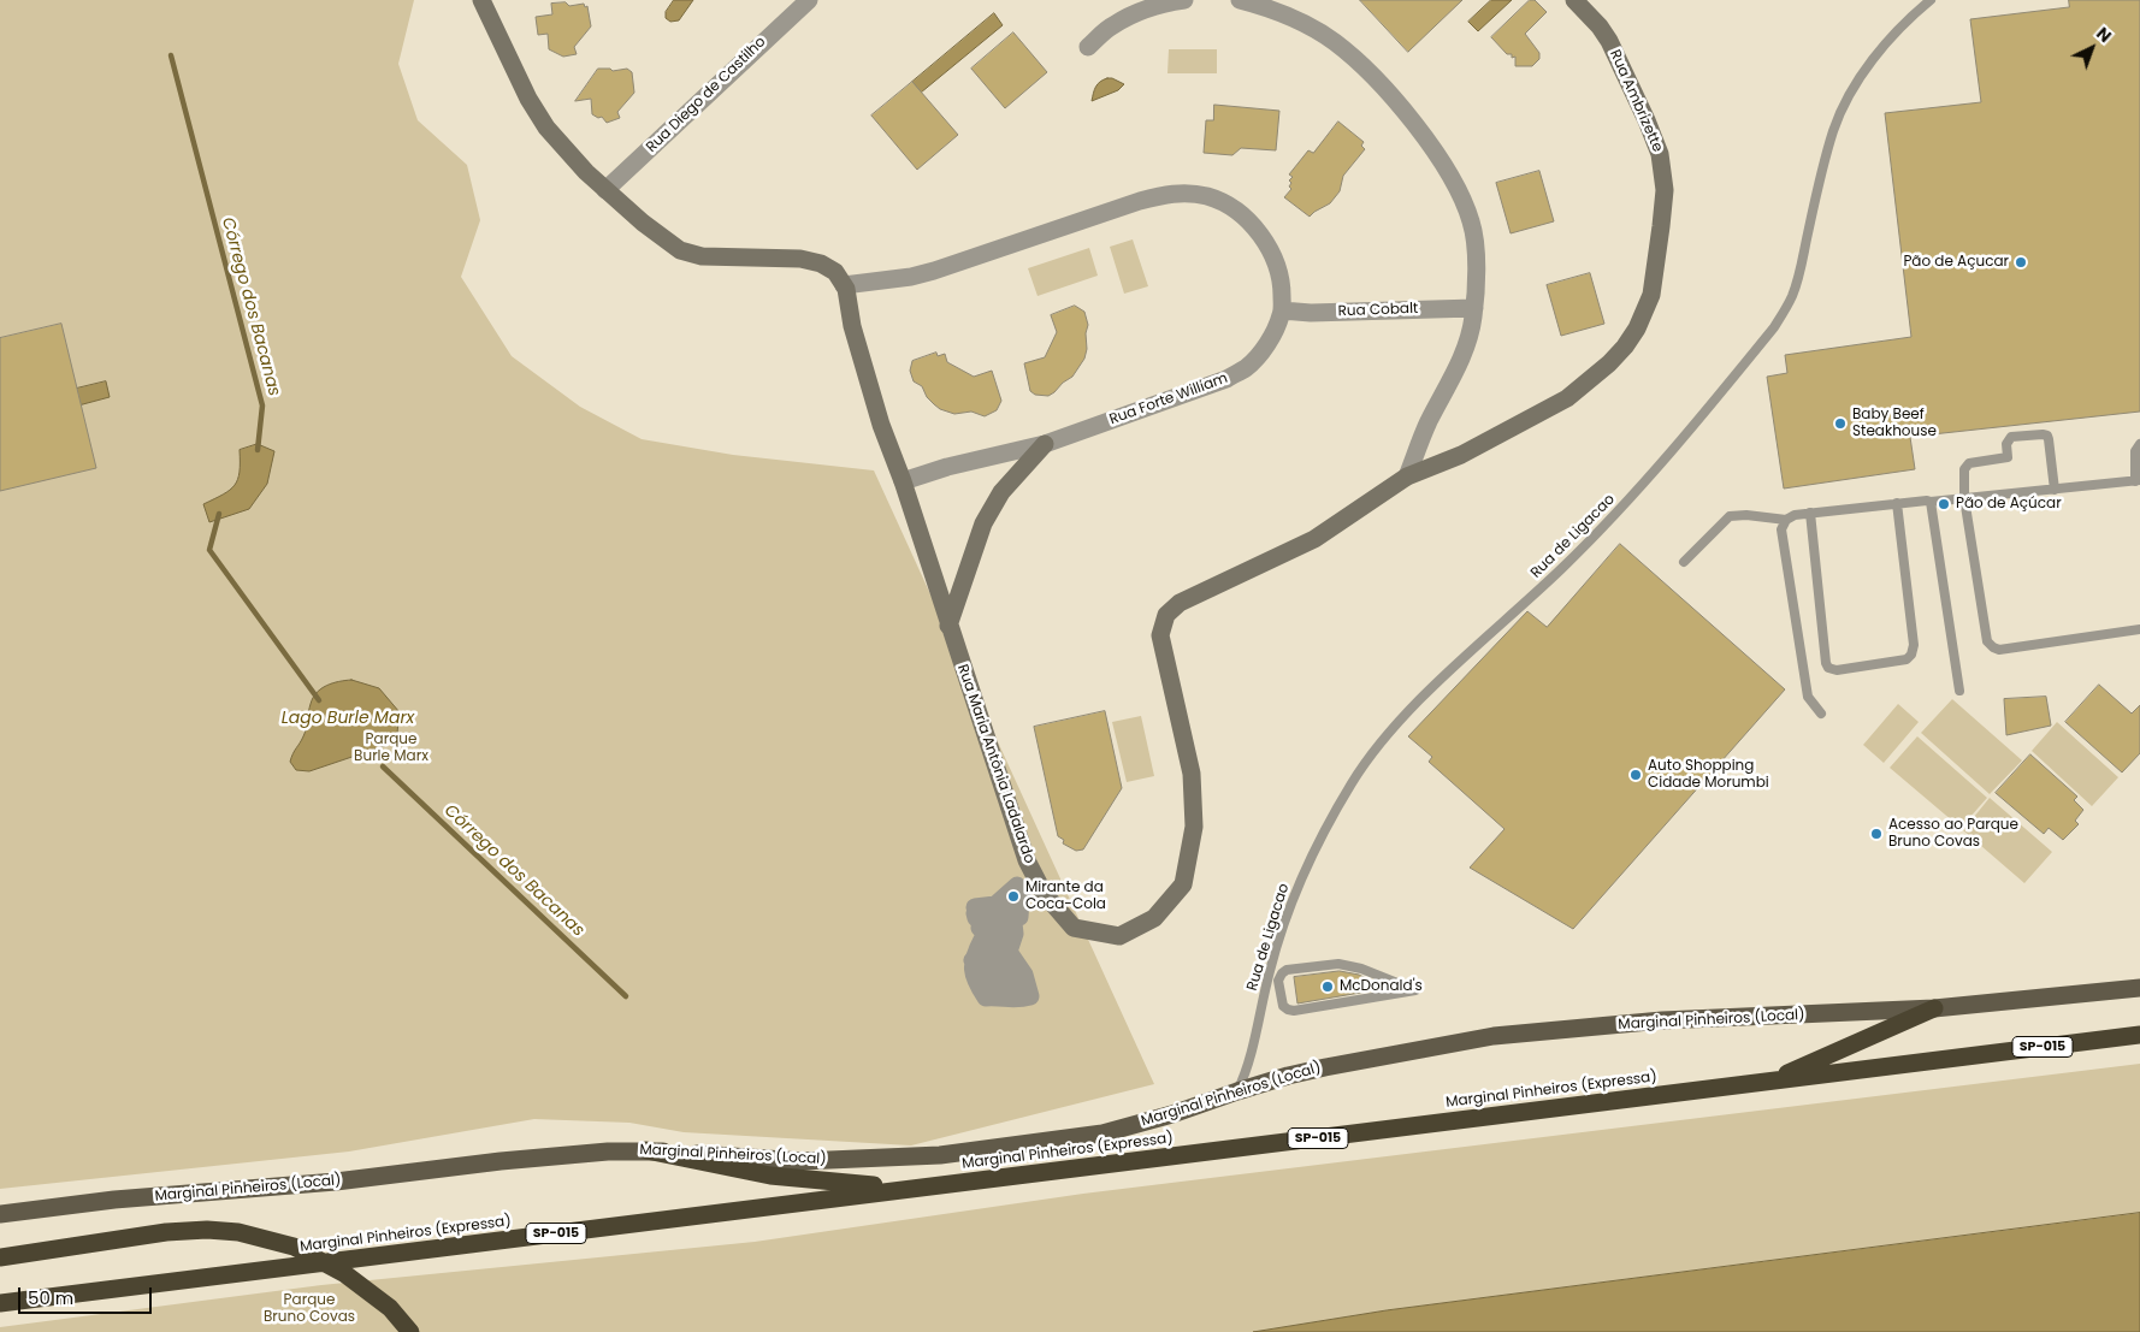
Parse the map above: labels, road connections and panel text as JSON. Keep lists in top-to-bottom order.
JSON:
{
  "streets": {
    "highway": ["SP-015", "Marginal Pinheiros (Expressa)"],
    "main road": ["Marginal Pinheiros (Local)"],
    "street": [
      "Rua Diego de Castilho",
      "Rua Ambrizette",
      "Rua Cobalt",
      "Rua Forte William",
      "Rua Maria Antônia Ladalardo"
    ],
    "lane": ["Rua de Ligacao"]
  },
  "crossings": [
    ["Rua Ambrizette", "Rua Maria Antônia Ladalardo"],
    ["Rua Cobalt", "Rua Forte William"],
    ["Rua Forte William", "Rua Maria Antônia Ladalardo"],
    ["Rua de Ligacao", "Marginal Pinheiros (Local)"]
  ],
  "water": ["Córrego dos Bacanas", "Lago Burle Marx"],
  "parks": ["Parque Burle Marx", "Parque Bruno Covas"],
  "places": [
    "Pão de Açucar",
    "Baby Beef Steakhouse",
    "Pão de Açúcar",
    "Auto Shopping Cidade Morumbi",
    "Acesso ao Parque Bruno Covas",
    "Mirante da Coca-Cola",
    "McDonald's"
  ],
  "scale_bar": "50 m",
  "north": "top right"
}
